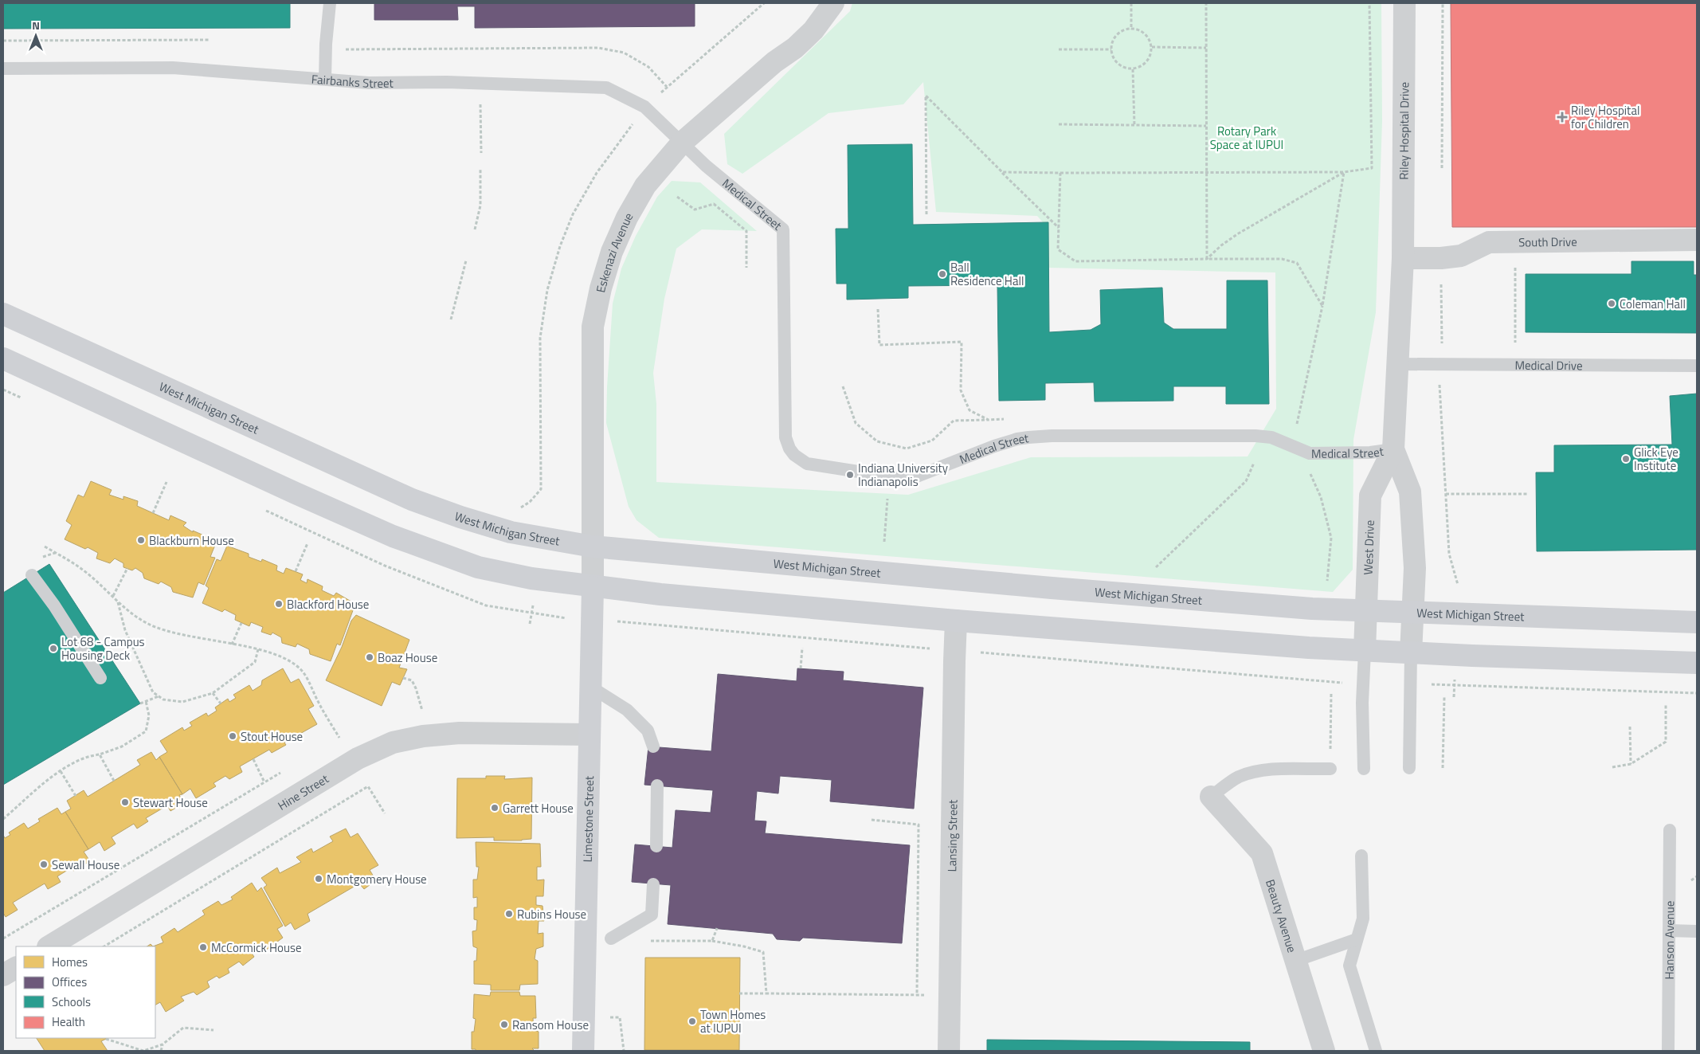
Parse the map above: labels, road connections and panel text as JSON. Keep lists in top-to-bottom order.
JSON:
{
  "streets": {
    "main road": ["West Michigan Street", "Limestone Street"],
    "street": [
      "Riley Hospital Drive",
      "South Drive",
      "Eskenazi Avenue",
      "West Drive",
      "Hine Street",
      "Lansing Street",
      "Beauty Avenue"
    ],
    "lane": [
      "Fairbanks Street",
      "Medical Street",
      "Medical Drive",
      "Hanson Avenue"
    ]
  },
  "crossings": [
    ["Fairbanks Street", "Medical Street"],
    ["Fairbanks Street", "Eskenazi Avenue"],
    ["Riley Hospital Drive", "South Drive"],
    ["Riley Hospital Drive", "West Drive"],
    ["Medical Street", "Eskenazi Avenue"],
    ["Medical Street", "West Drive"],
    ["South Drive", "West Drive"],
    ["Eskenazi Avenue", "West Michigan Street"],
    ["Eskenazi Avenue", "Limestone Street"],
    ["Medical Drive", "West Drive"],
    ["West Michigan Street", "West Drive"],
    ["Hine Street", "Limestone Street"]
  ],
  "parks": ["Rotary Park Space at IUPUI"],
  "places": {
    "health": ["Riley Hospital for Children"],
    "other": [
      "Ball Residence Hall",
      "Coleman Hall",
      "Glick Eye Institute",
      "Indiana University Indianapolis",
      "Blackburn House",
      "Blackford House",
      "Lot 68 - Campus Housing Deck",
      "Boaz House",
      "Stout House",
      "Stewart House",
      "Garrett House",
      "Sewall House",
      "Montgomery House",
      "Rubins House",
      "McCormick House",
      "Town Homes at IUPUI",
      "Ransom House"
    ]
  },
  "legend": [
    "Homes",
    "Offices",
    "Schools",
    "Health"
  ],
  "north": "top"
}
